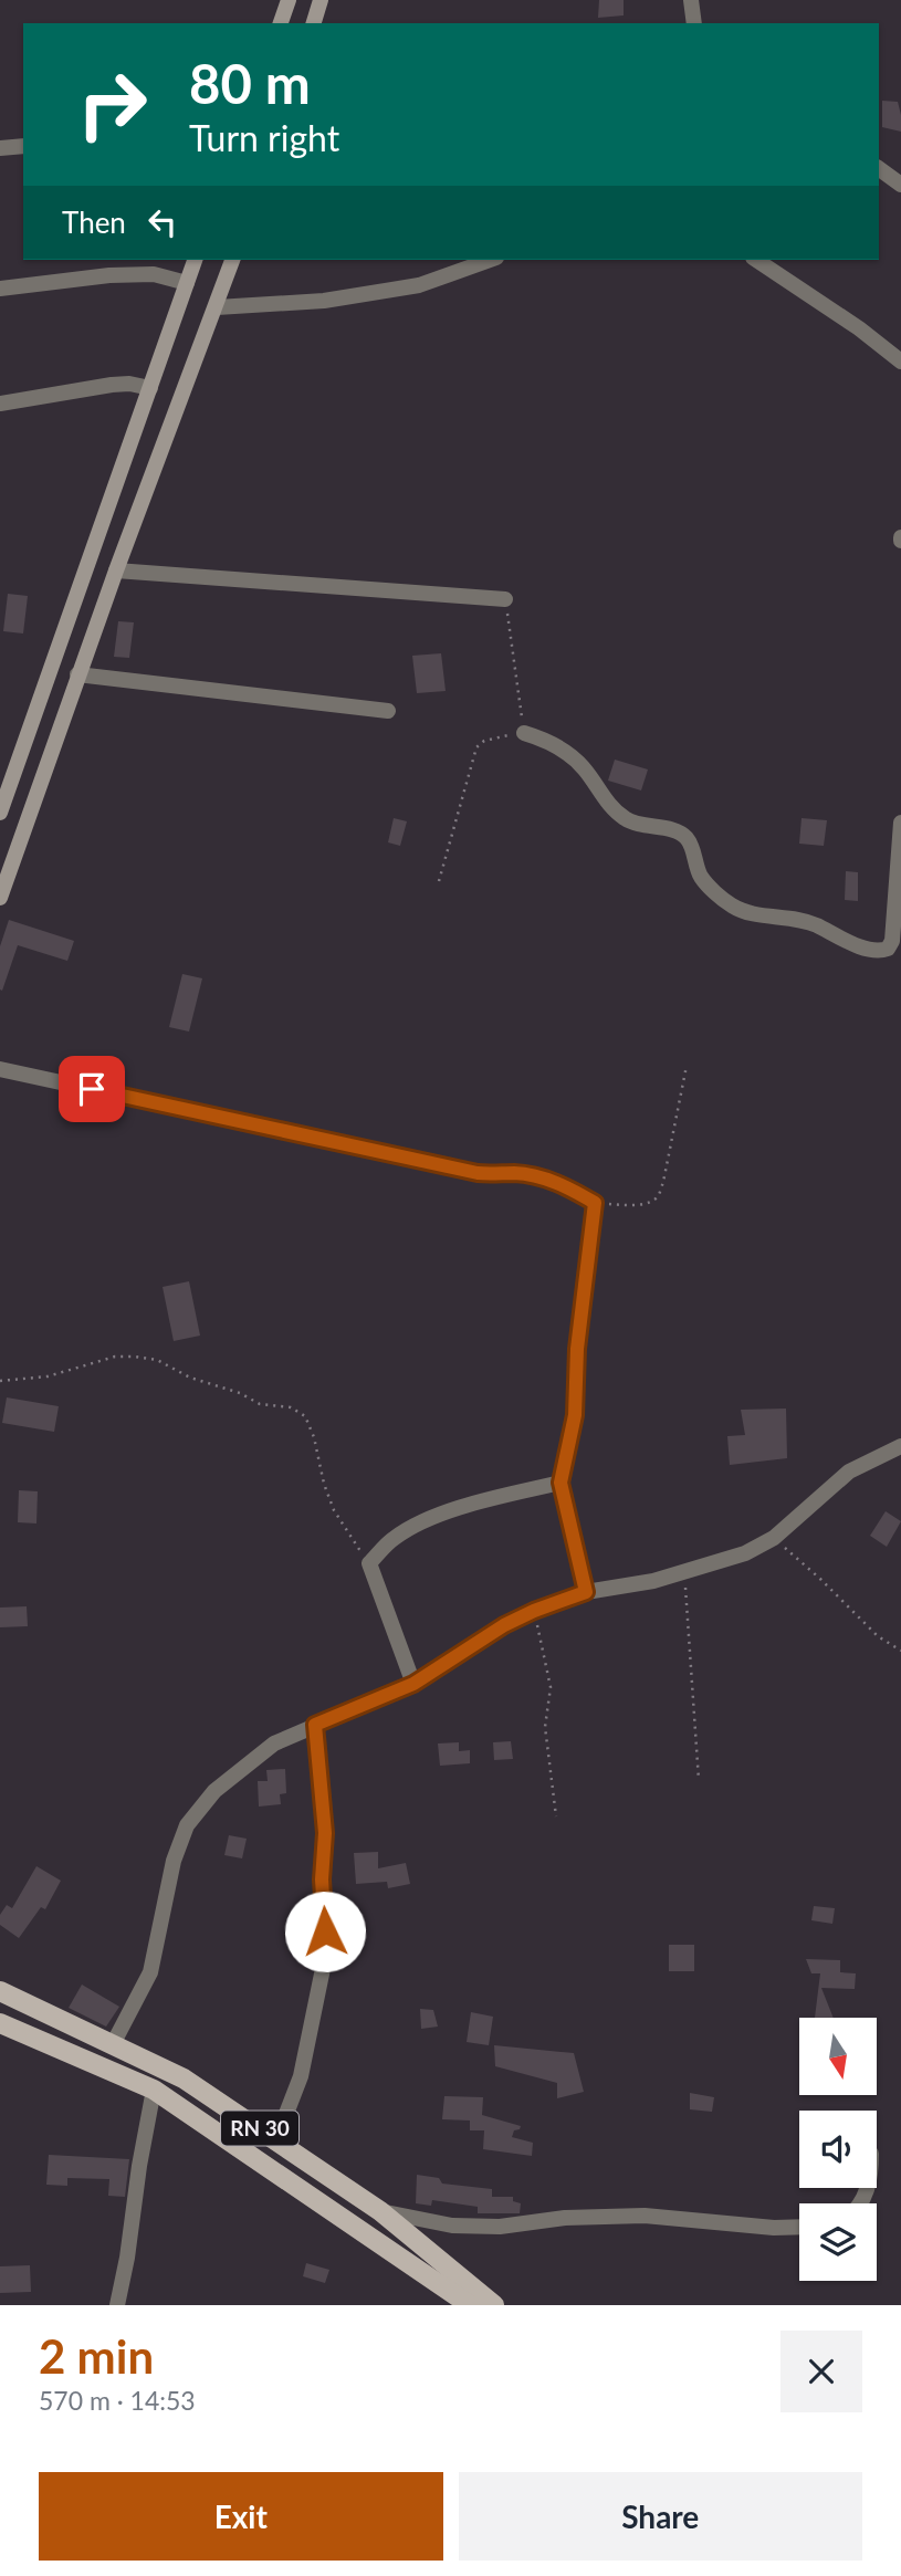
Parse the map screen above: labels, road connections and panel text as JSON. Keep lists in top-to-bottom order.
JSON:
{
  "streets": {
    "main road": ["RN 30"]
  },
  "north": "bottom",
  "page": {
    "turn": ["80 m", "Turn right"],
    "then": "Then",
    "heading": ["2 min", "570 m · 14:53"],
    "buttons": ["Exit", "Share"]
  }
}
